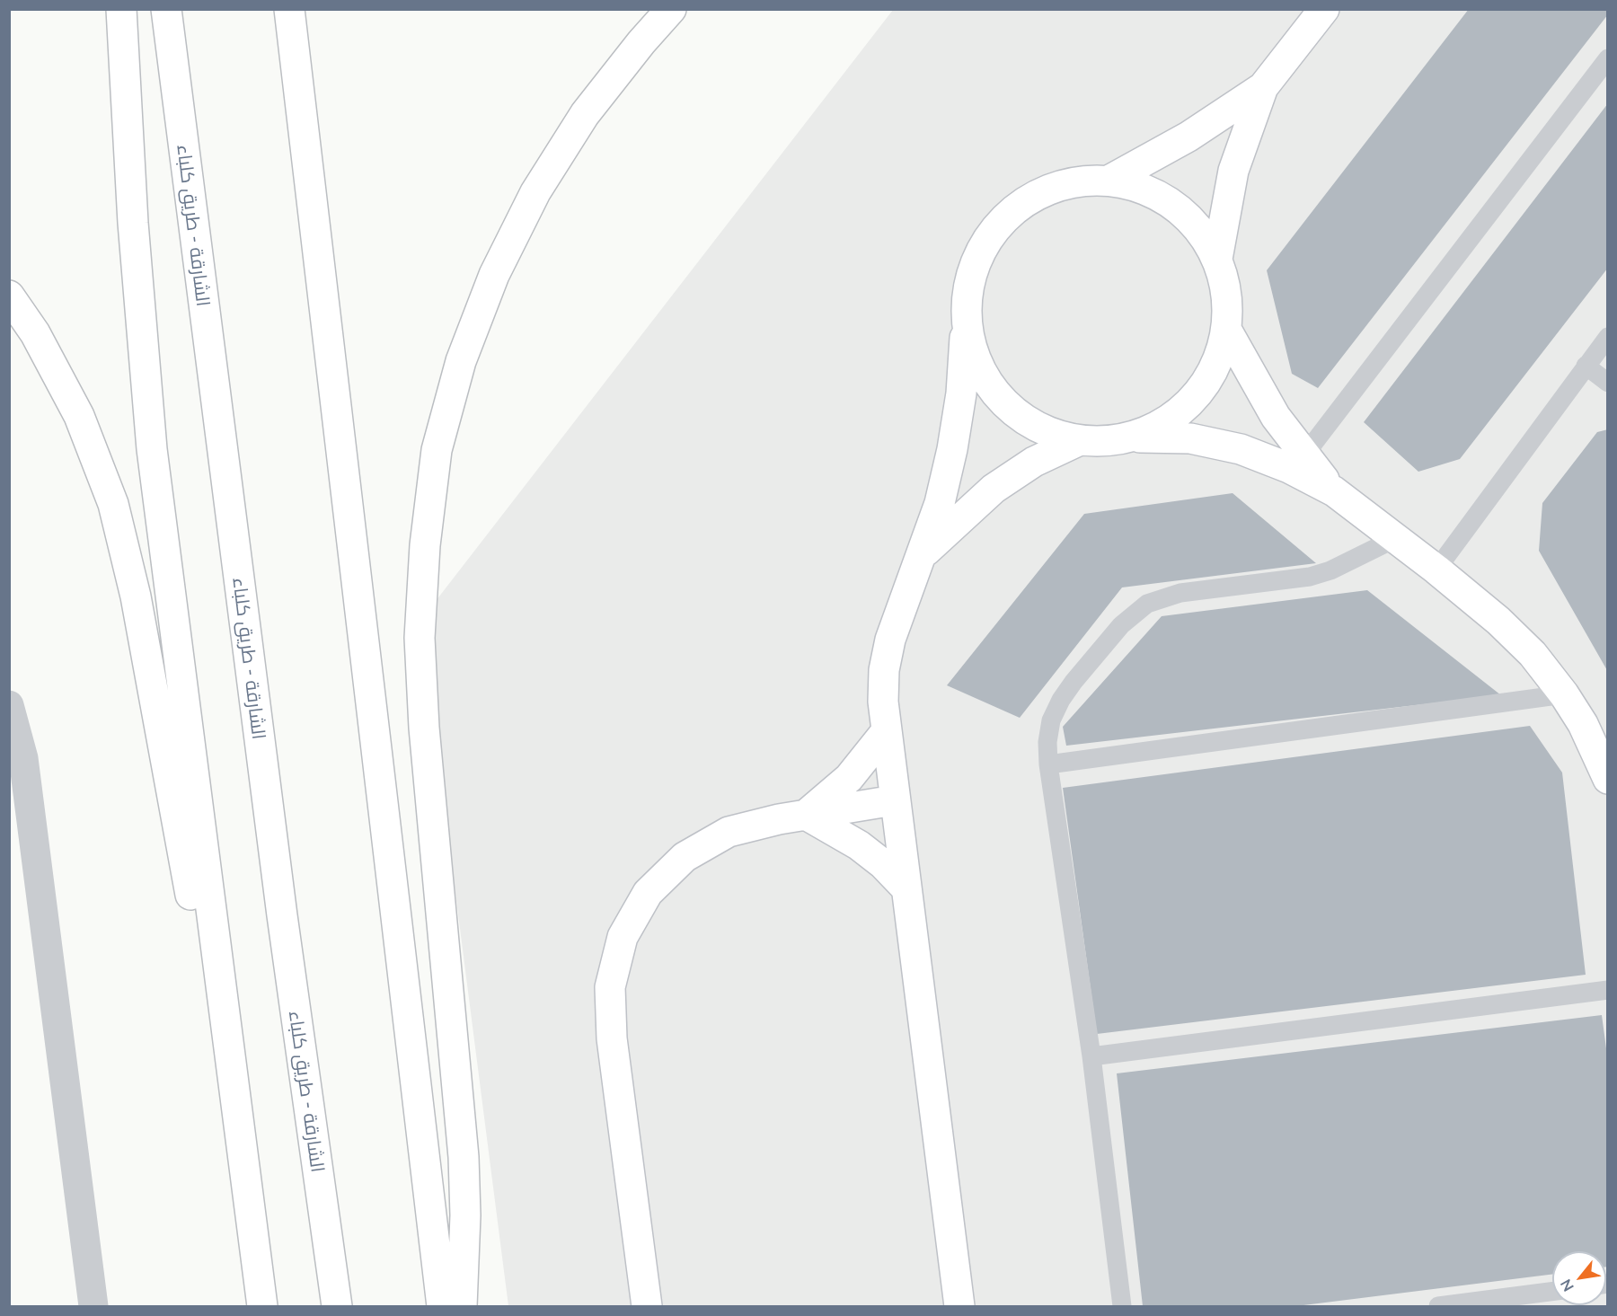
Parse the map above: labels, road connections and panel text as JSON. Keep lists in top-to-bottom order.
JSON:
{
  "streets": {
    "main road": ["الشارقة - طريق كلباء"]
  },
  "north": "bottom left"
}
